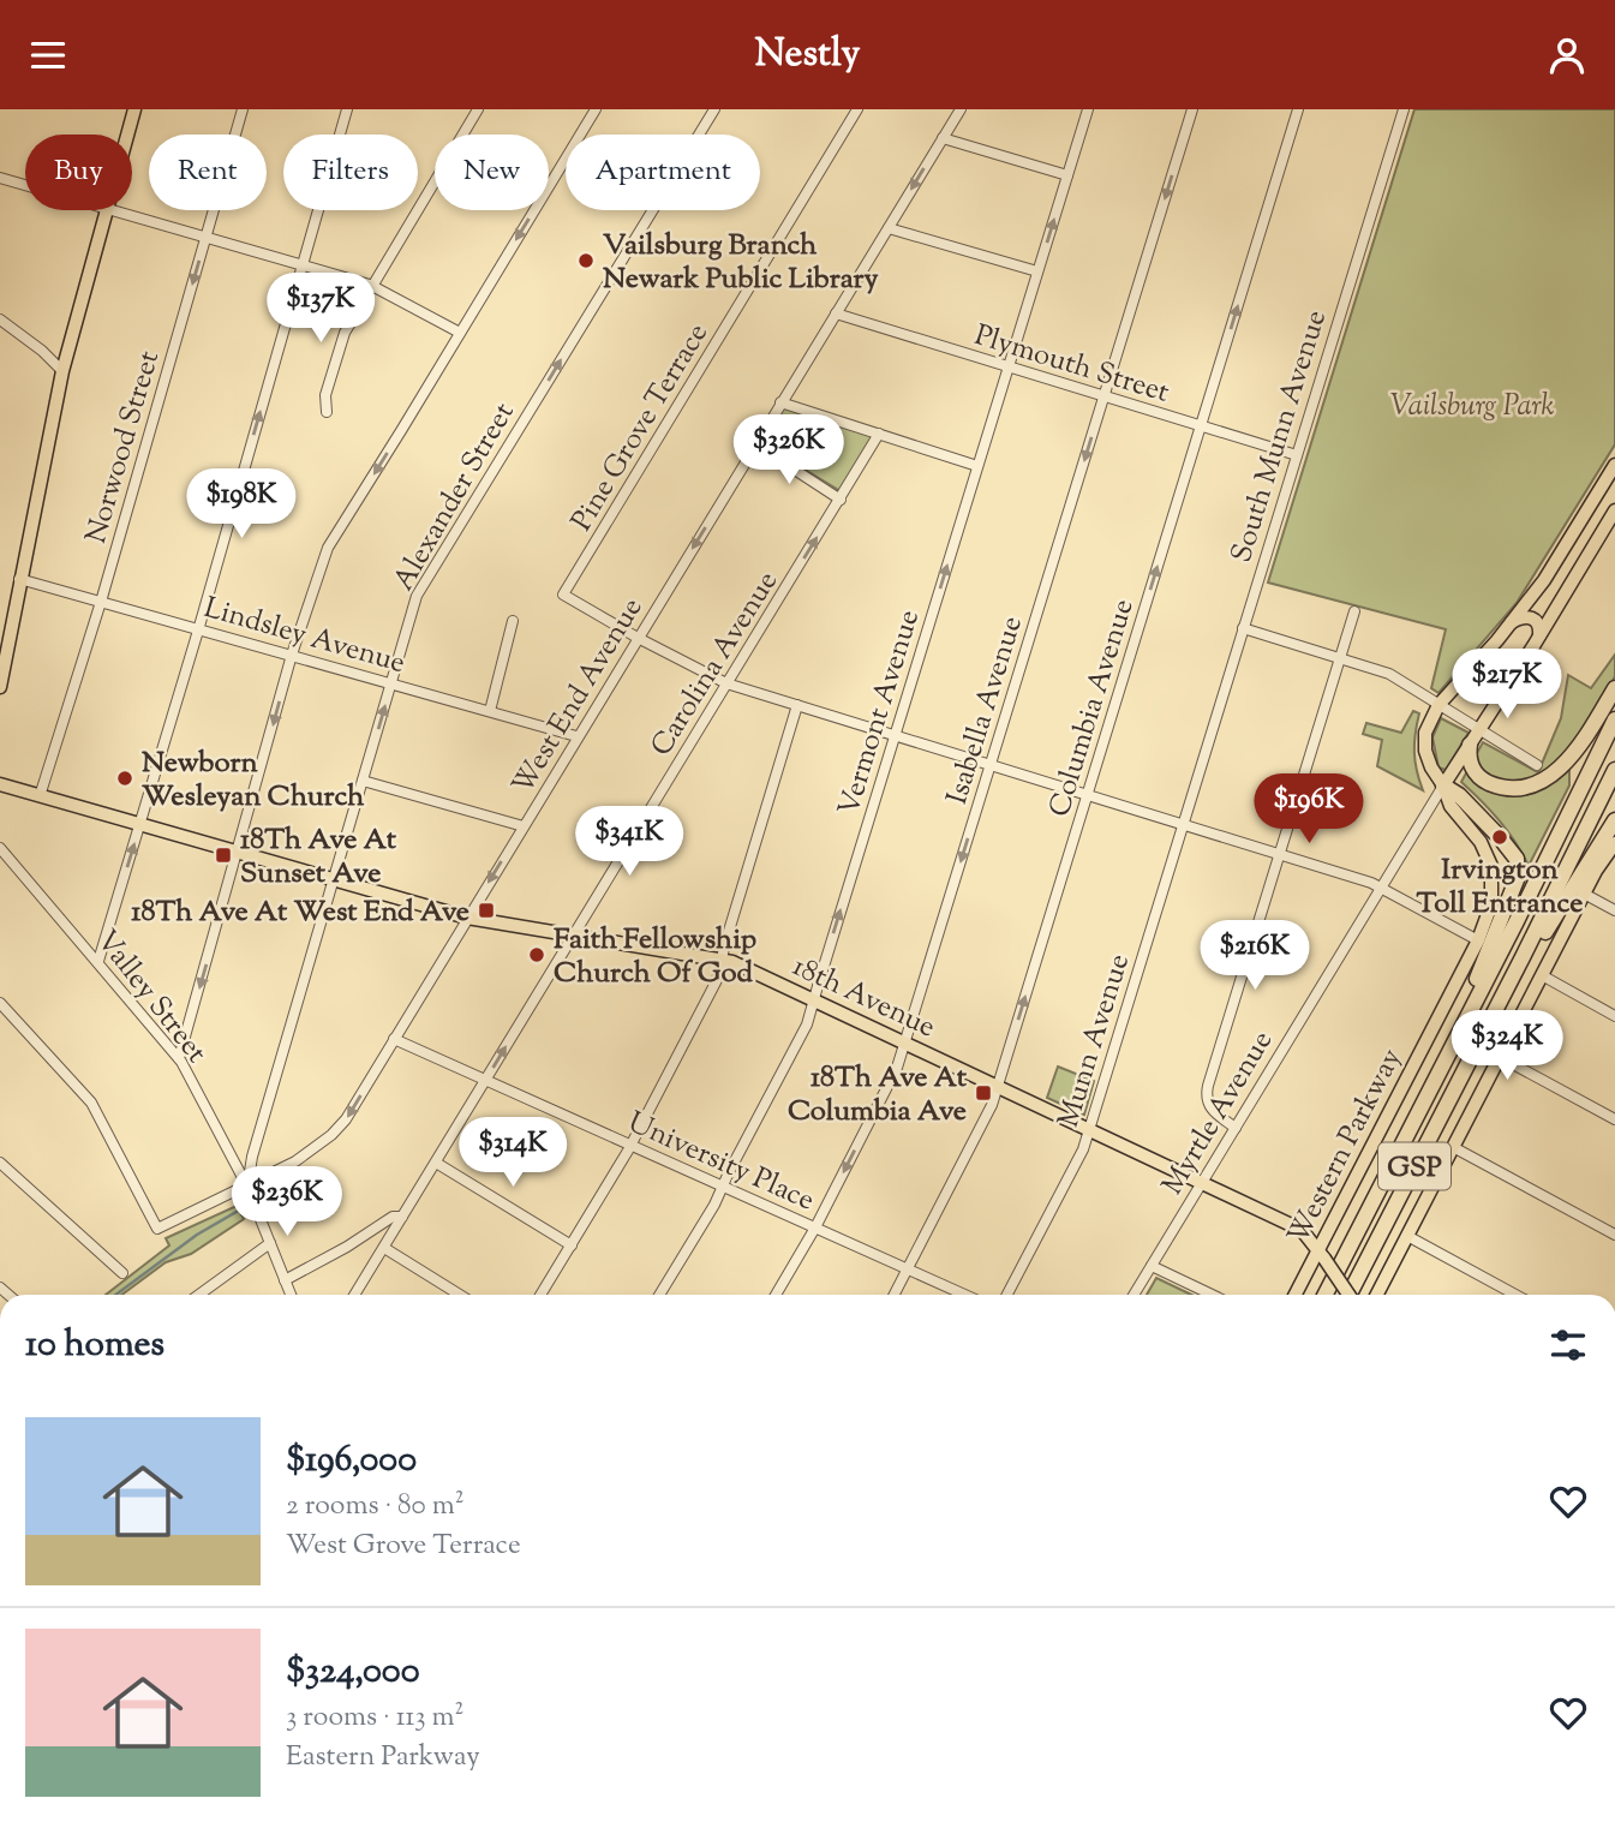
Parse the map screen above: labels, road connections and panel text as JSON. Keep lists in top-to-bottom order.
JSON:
{
  "streets": {
    "highway": ["GSP"],
    "main road": ["18th Avenue", "Myrtle Avenue", "Western Parkway"],
    "street": [
      "Plymouth Street",
      "Pine Grove Terrace",
      "South Munn Avenue",
      "Norwood Street",
      "Alexander Street",
      "Lindsley Avenue",
      "Carolina Avenue",
      "West End Avenue",
      "Columbia Avenue",
      "Isabella Avenue",
      "Vermont Avenue",
      "Valley Street",
      "Munn Avenue",
      "University Place"
    ]
  },
  "crossings": [
    ["Plymouth Street", "South Munn Avenue"],
    ["Plymouth Street", "West End Avenue"],
    ["Plymouth Street", "Columbia Avenue"],
    ["Plymouth Street", "Isabella Avenue"],
    ["Plymouth Street", "Vermont Avenue"],
    ["Pine Grove Terrace", "West End Avenue"],
    ["South Munn Avenue", "Munn Avenue"],
    ["Norwood Street", "Lindsley Avenue"],
    ["Norwood Street", "18th Avenue"],
    ["Alexander Street", "Lindsley Avenue"],
    ["Alexander Street", "West End Avenue"],
    ["Alexander Street", "Valley Street"],
    ["Alexander Street", "18th Avenue"],
    ["Lindsley Avenue", "West End Avenue"],
    ["Carolina Avenue", "18th Avenue"],
    ["Carolina Avenue", "University Place"],
    ["West End Avenue", "Valley Street"],
    ["West End Avenue", "18th Avenue"],
    ["West End Avenue", "University Place"],
    ["Columbia Avenue", "18th Avenue"],
    ["Columbia Avenue", "University Place"],
    ["Isabella Avenue", "18th Avenue"],
    ["Isabella Avenue", "University Place"],
    ["Vermont Avenue", "18th Avenue"],
    ["Vermont Avenue", "University Place"],
    ["18th Avenue", "Munn Avenue"],
    ["18th Avenue", "Myrtle Avenue"],
    ["18th Avenue", "Western Parkway"],
    ["Myrtle Avenue", "Western Parkway"]
  ],
  "one_way": [
    "Norwood Street",
    "Alexander Street",
    "Carolina Avenue",
    "West End Avenue",
    "Columbia Avenue",
    "Isabella Avenue",
    "Vermont Avenue"
  ],
  "parks": ["Vailsburg Park"],
  "places": {
    "other": [
      "Vailsburg Branch Newark Public Library",
      "Newborn Wesleyan Church",
      "Irvington Toll Entrance",
      "Faith Fellowship Church Of God"
    ],
    "transit": ["18Th Ave At Sunset Ave", "18Th Ave At West End Ave", "18Th Ave At Columbia Ave"]
  },
  "page": {
    "header": "Nestly",
    "chip": [
      "Buy",
      "Rent",
      "Filters",
      "New",
      "Apartment"
    ],
    "price": [
      "$137K",
      "$326K",
      "$198K",
      "$217K",
      "$196K",
      "$341K",
      "$216K",
      "$324K",
      "$314K",
      "$236K"
    ],
    "heading": "10 homes",
    "list": [
      {
        "name": "$196,000",
        "note": "2 rooms · 80 m² · West Grove Terrace"
      },
      {
        "name": "$324,000",
        "note": "3 rooms · 113 m² · Eastern Parkway"
      }
    ]
  }
}
